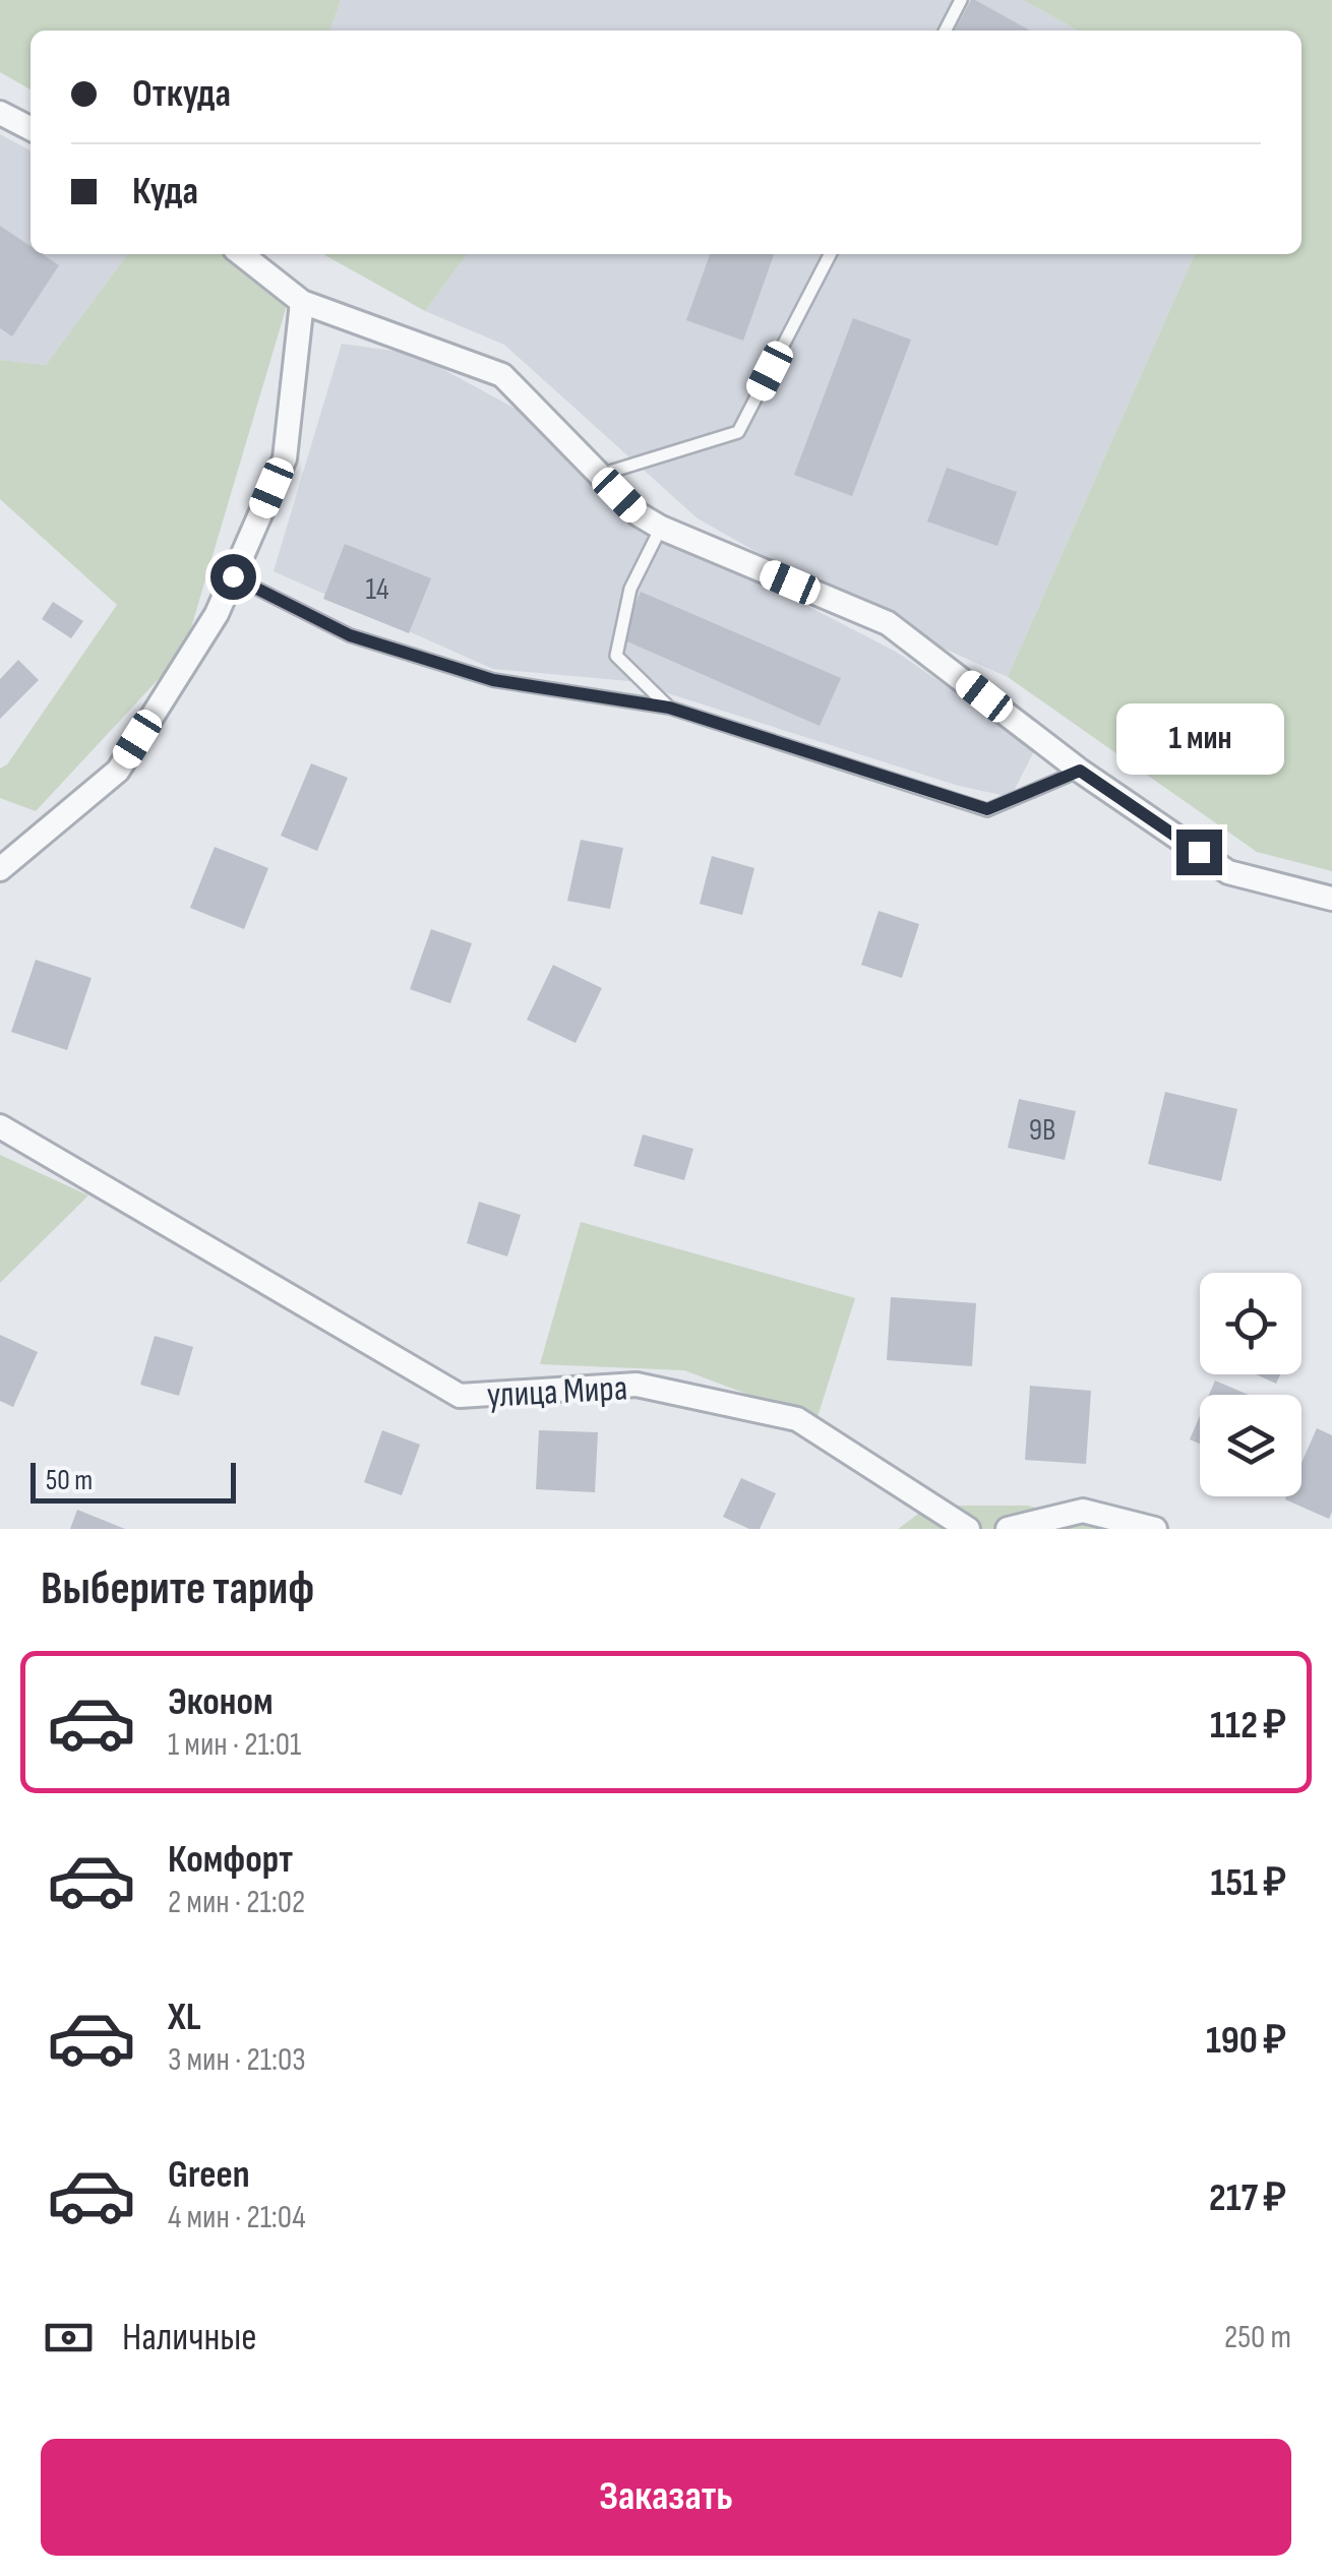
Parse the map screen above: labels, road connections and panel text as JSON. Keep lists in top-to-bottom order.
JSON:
{
  "streets": {
    "street": ["улица Мира"]
  },
  "house_numbers": ["14", "9В"],
  "scale_bar": "50 m",
  "page": {
    "banner": ["Откуда", "Куда"],
    "bubble": "1 мин",
    "scale": "50 m",
    "heading": "Выберите тариф",
    "list": [
      {
        "name": "Эконом",
        "note": "1 мин · 21:01",
        "value": "112 ₽"
      },
      {
        "name": "Комфорт",
        "note": "2 мин · 21:02",
        "value": "151 ₽"
      },
      {
        "name": "XL",
        "note": "3 мин · 21:03",
        "value": "190 ₽"
      },
      {
        "name": "Green",
        "note": "4 мин · 21:04",
        "value": "217 ₽"
      }
    ],
    "pay": ["Наличные", "250 m"],
    "buttons": "Заказать"
  }
}
